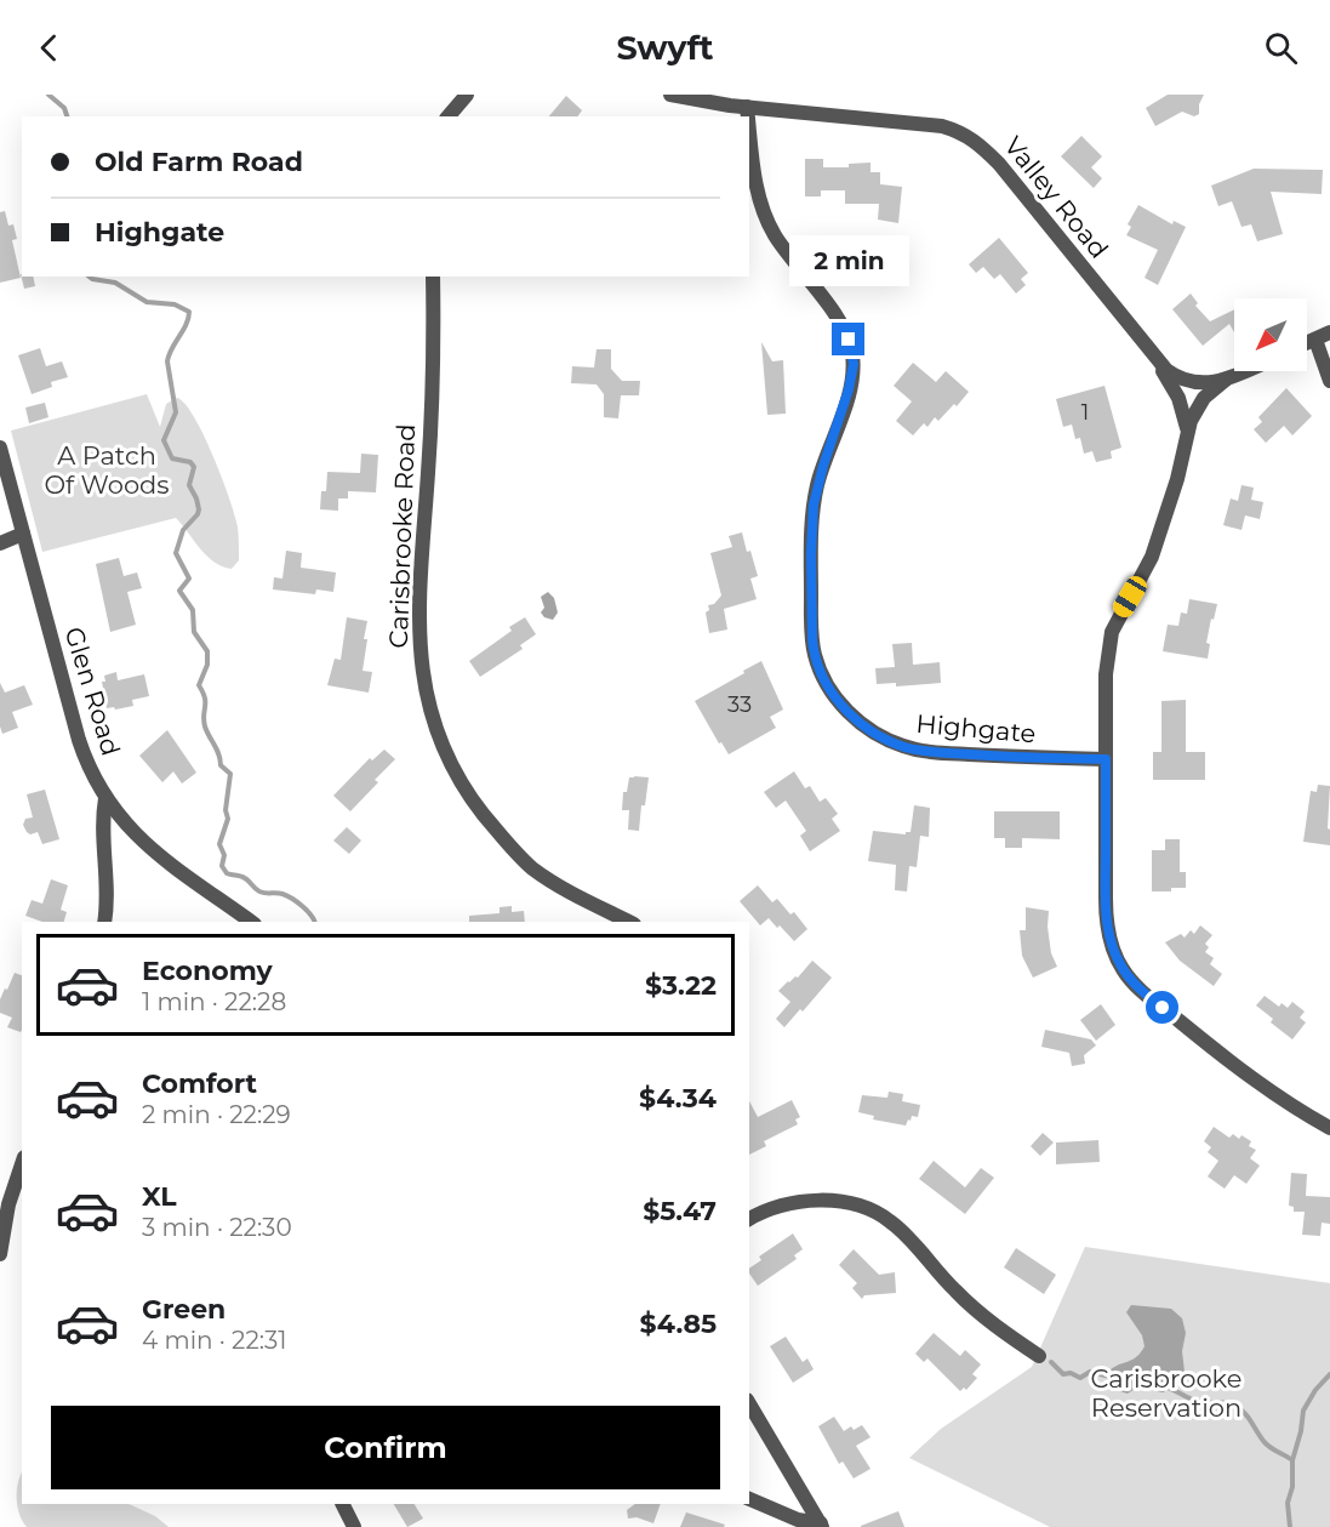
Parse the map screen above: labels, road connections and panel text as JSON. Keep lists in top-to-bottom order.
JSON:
{
  "streets": {
    "street": [
      "Valley Road",
      "Carisbrooke Road",
      "Glen Road",
      "Highgate"
    ]
  },
  "crossings": [
    ["Valley Road", "Highgate"]
  ],
  "parks": ["A Patch Of Woods", "Carisbrooke Reservation"],
  "house_numbers": ["1", "33"],
  "north": "bottom left",
  "page": {
    "header": "Swyft",
    "banner": ["Old Farm Road", "Highgate"],
    "bubble": "2 min",
    "list": [
      {
        "name": "Economy",
        "note": "1 min · 22:28",
        "value": "$3.22"
      },
      {
        "name": "Comfort",
        "note": "2 min · 22:29",
        "value": "$4.34"
      },
      {
        "name": "XL",
        "note": "3 min · 22:30",
        "value": "$5.47"
      },
      {
        "name": "Green",
        "note": "4 min · 22:31",
        "value": "$4.85"
      }
    ],
    "buttons": "Confirm"
  }
}
